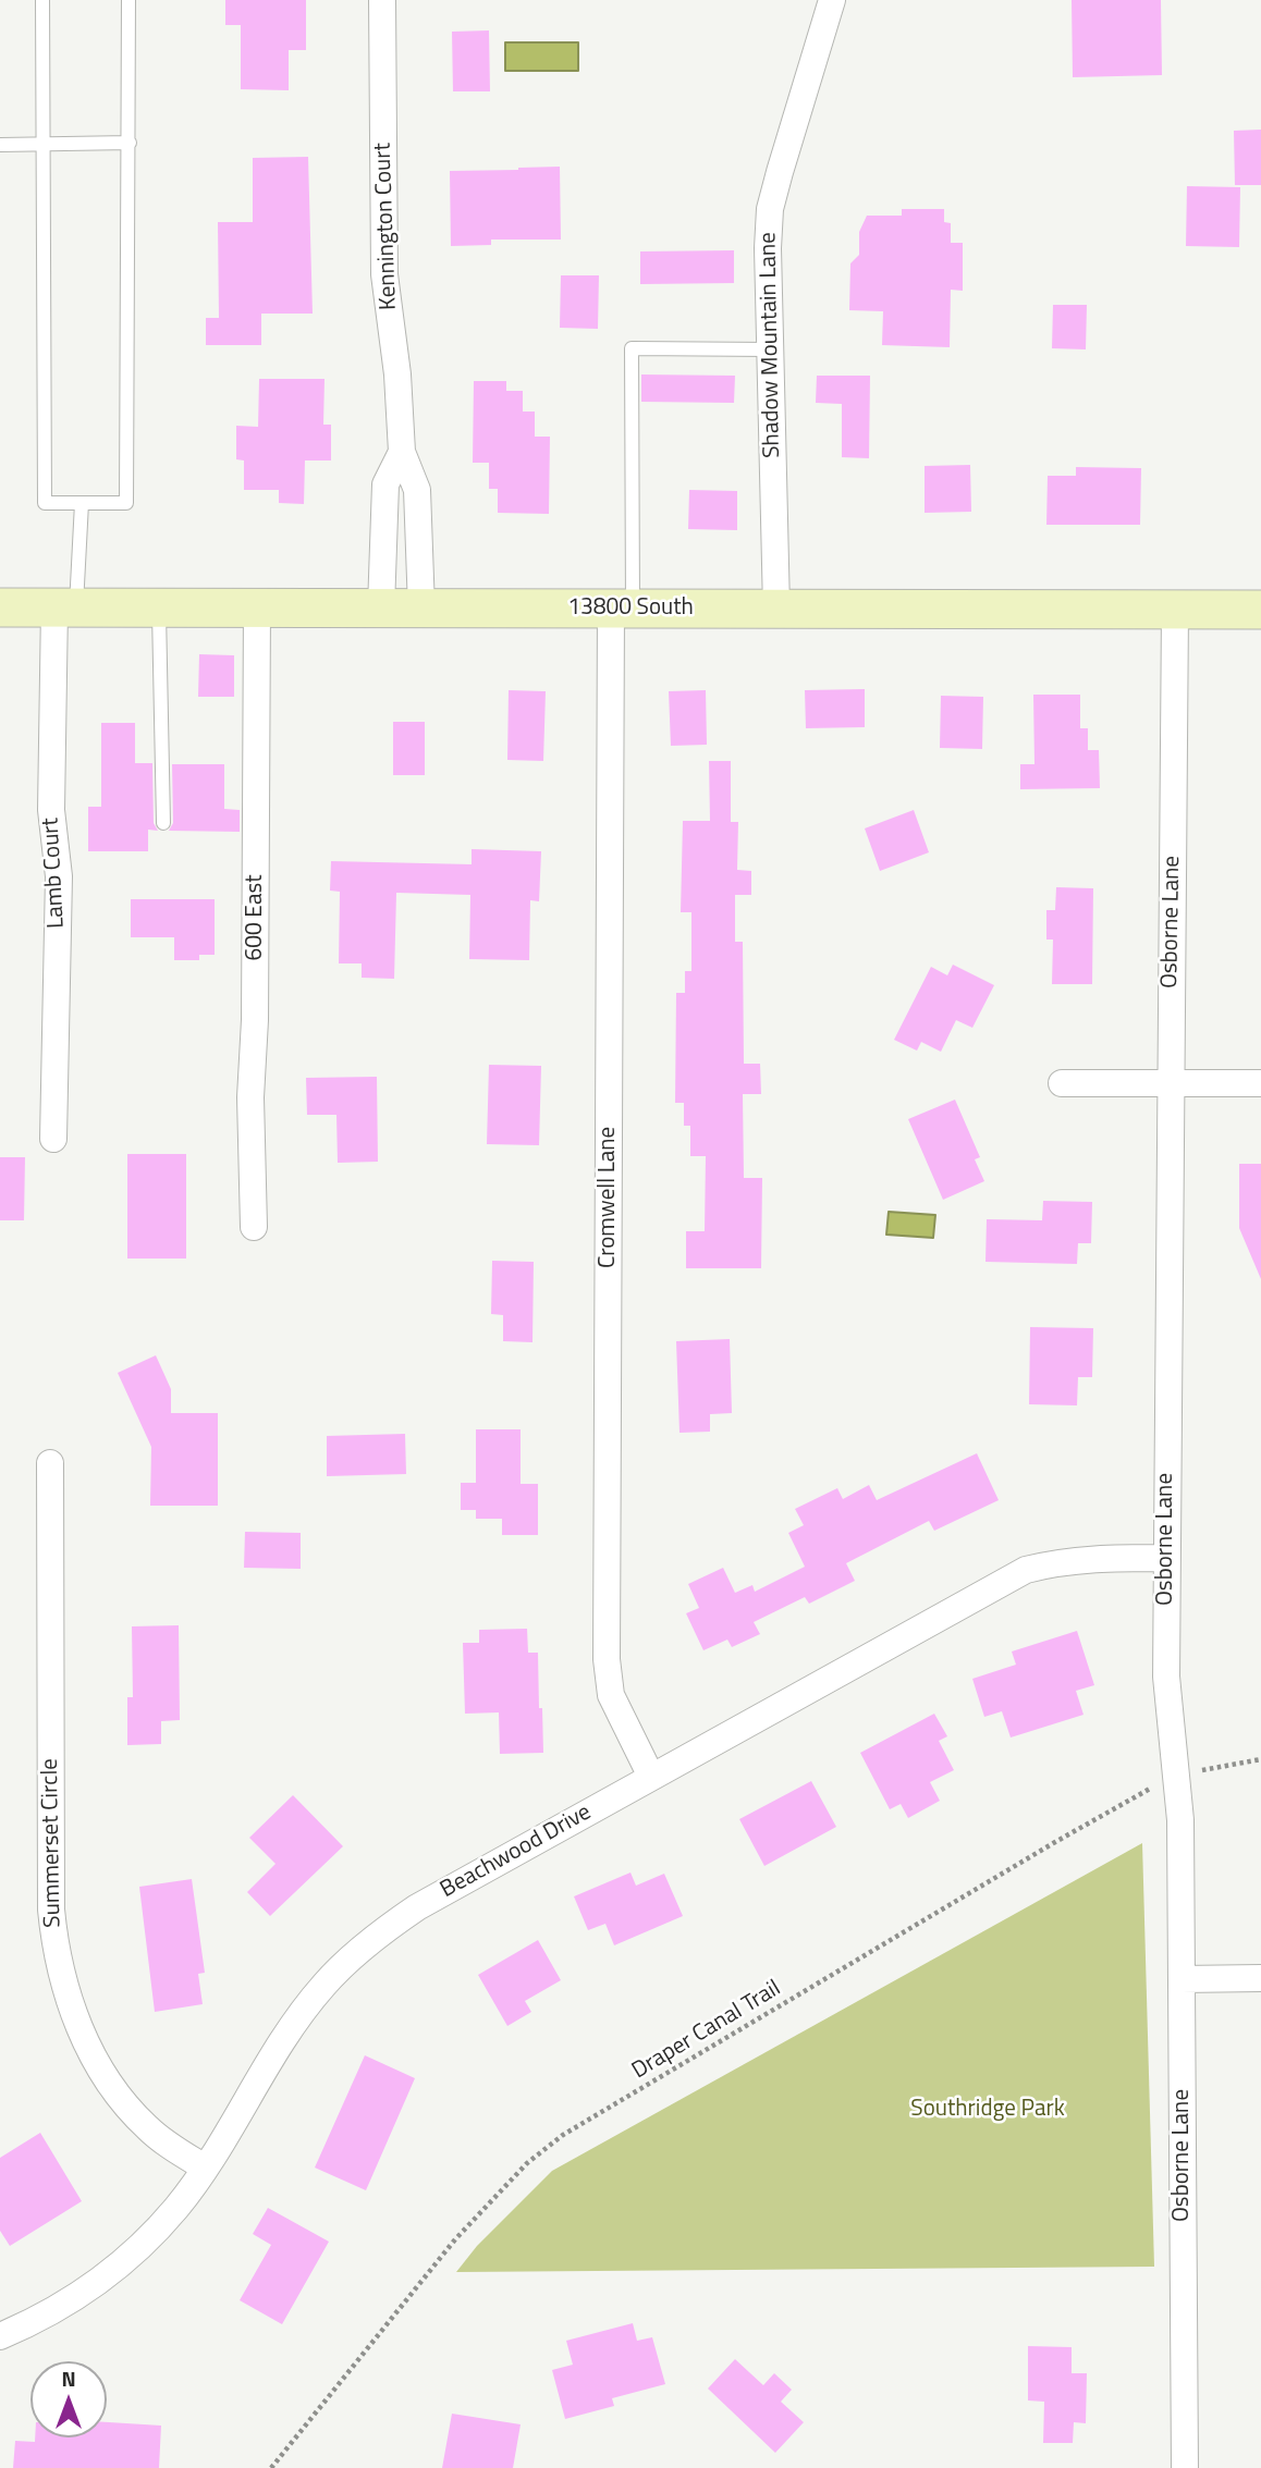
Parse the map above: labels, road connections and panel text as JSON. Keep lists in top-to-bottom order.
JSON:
{
  "streets": {
    "main road": ["13800 South"],
    "street": [
      "Kennington Court",
      "Shadow Mountain Lane",
      "Lamb Court",
      "600 East",
      "Osborne Lane",
      "Cromwell Lane",
      "Summerset Circle",
      "Beachwood Drive"
    ],
    "path": ["Draper Canal Trail"]
  },
  "crossings": [
    ["Kennington Court", "13800 South"],
    ["Shadow Mountain Lane", "13800 South"],
    ["13800 South", "Lamb Court"],
    ["13800 South", "600 East"],
    ["13800 South", "Osborne Lane"],
    ["13800 South", "Cromwell Lane"],
    ["Osborne Lane", "Beachwood Drive"],
    ["Osborne Lane", "Draper Canal Trail"],
    ["Cromwell Lane", "Beachwood Drive"],
    ["Summerset Circle", "Beachwood Drive"]
  ],
  "parks": ["Southridge Park"],
  "north": "top"
}
